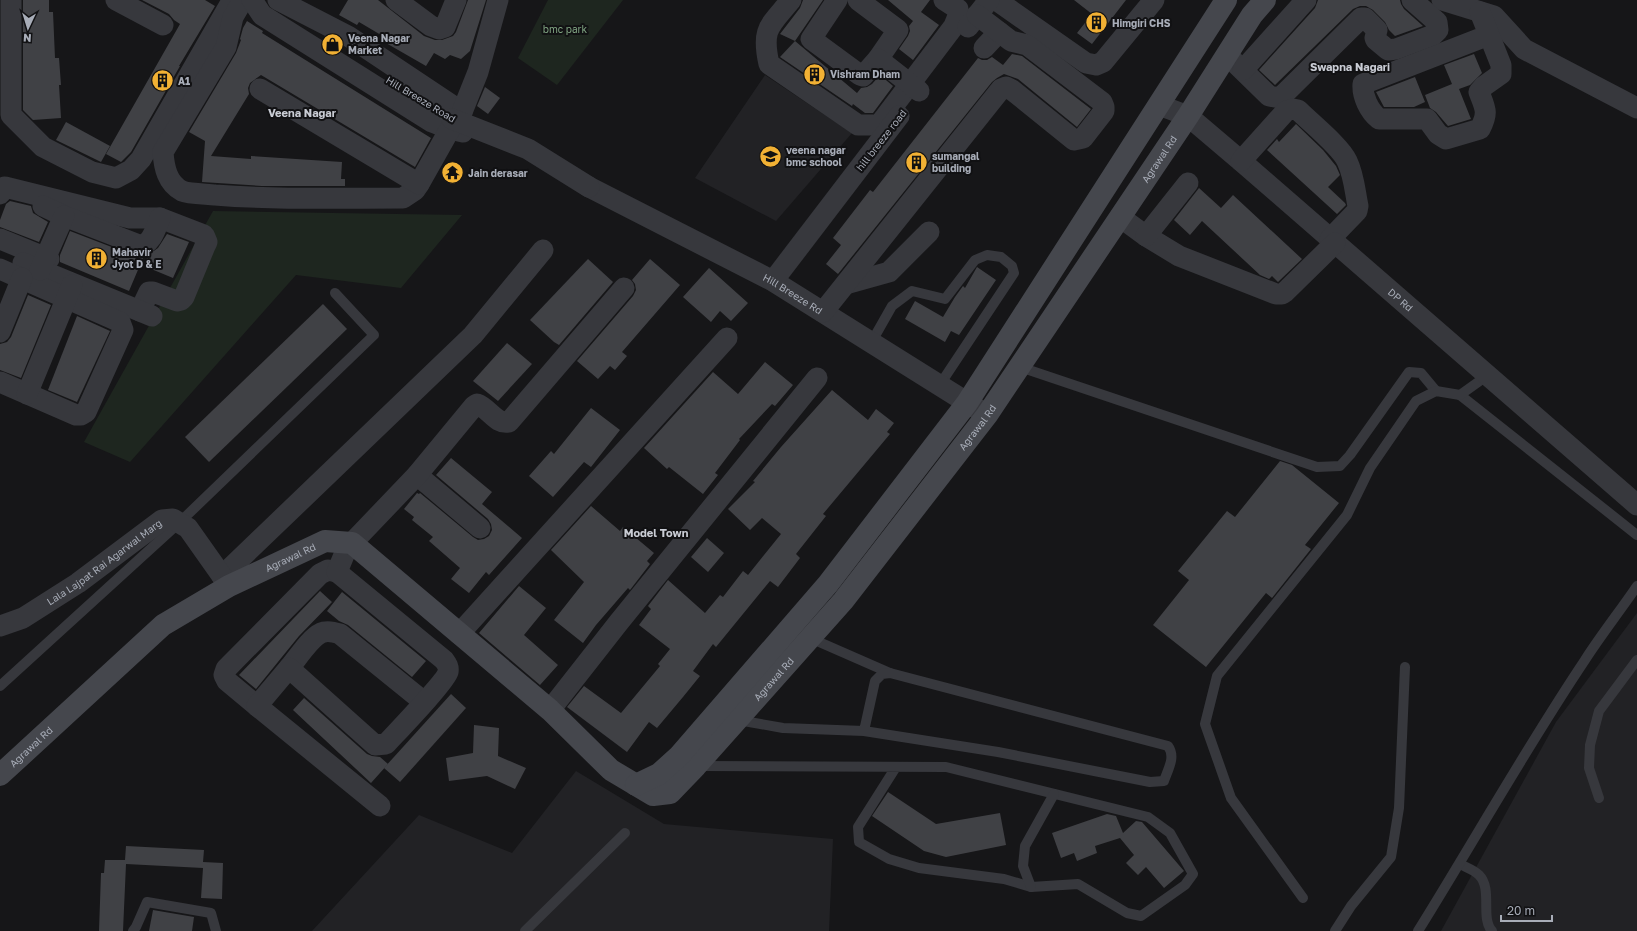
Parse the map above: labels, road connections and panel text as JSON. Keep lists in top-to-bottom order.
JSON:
{
  "streets": {
    "street": [
      "Hill Breeze Road",
      "hill breeze road",
      "Agrawal Rd",
      "Hill Breeze Rd",
      "DP Rd",
      "Lala Lajpat Rai Agarwal Marg"
    ]
  },
  "crossings": [
    ["Hill Breeze Road", "Hill Breeze Rd"],
    ["hill breeze road", "Hill Breeze Rd"],
    ["Agrawal Rd", "Hill Breeze Rd"],
    ["Agrawal Rd", "DP Rd"]
  ],
  "districts": ["Swapna Nagari", "Veena Nagar", "Model Town"],
  "parks": ["bmc park"],
  "places": {
    "building": [
      "Himgiri CHS",
      "Vishram Dham",
      "A1",
      "sumangal building",
      "Mahavir Jyot D & E"
    ],
    "shop": ["Veena Nagar Market"],
    "school or university": ["veena nagar bmc school"],
    "temple": ["Jain derasar"]
  },
  "scale_bar": "20 m",
  "north": "bottom"
}
